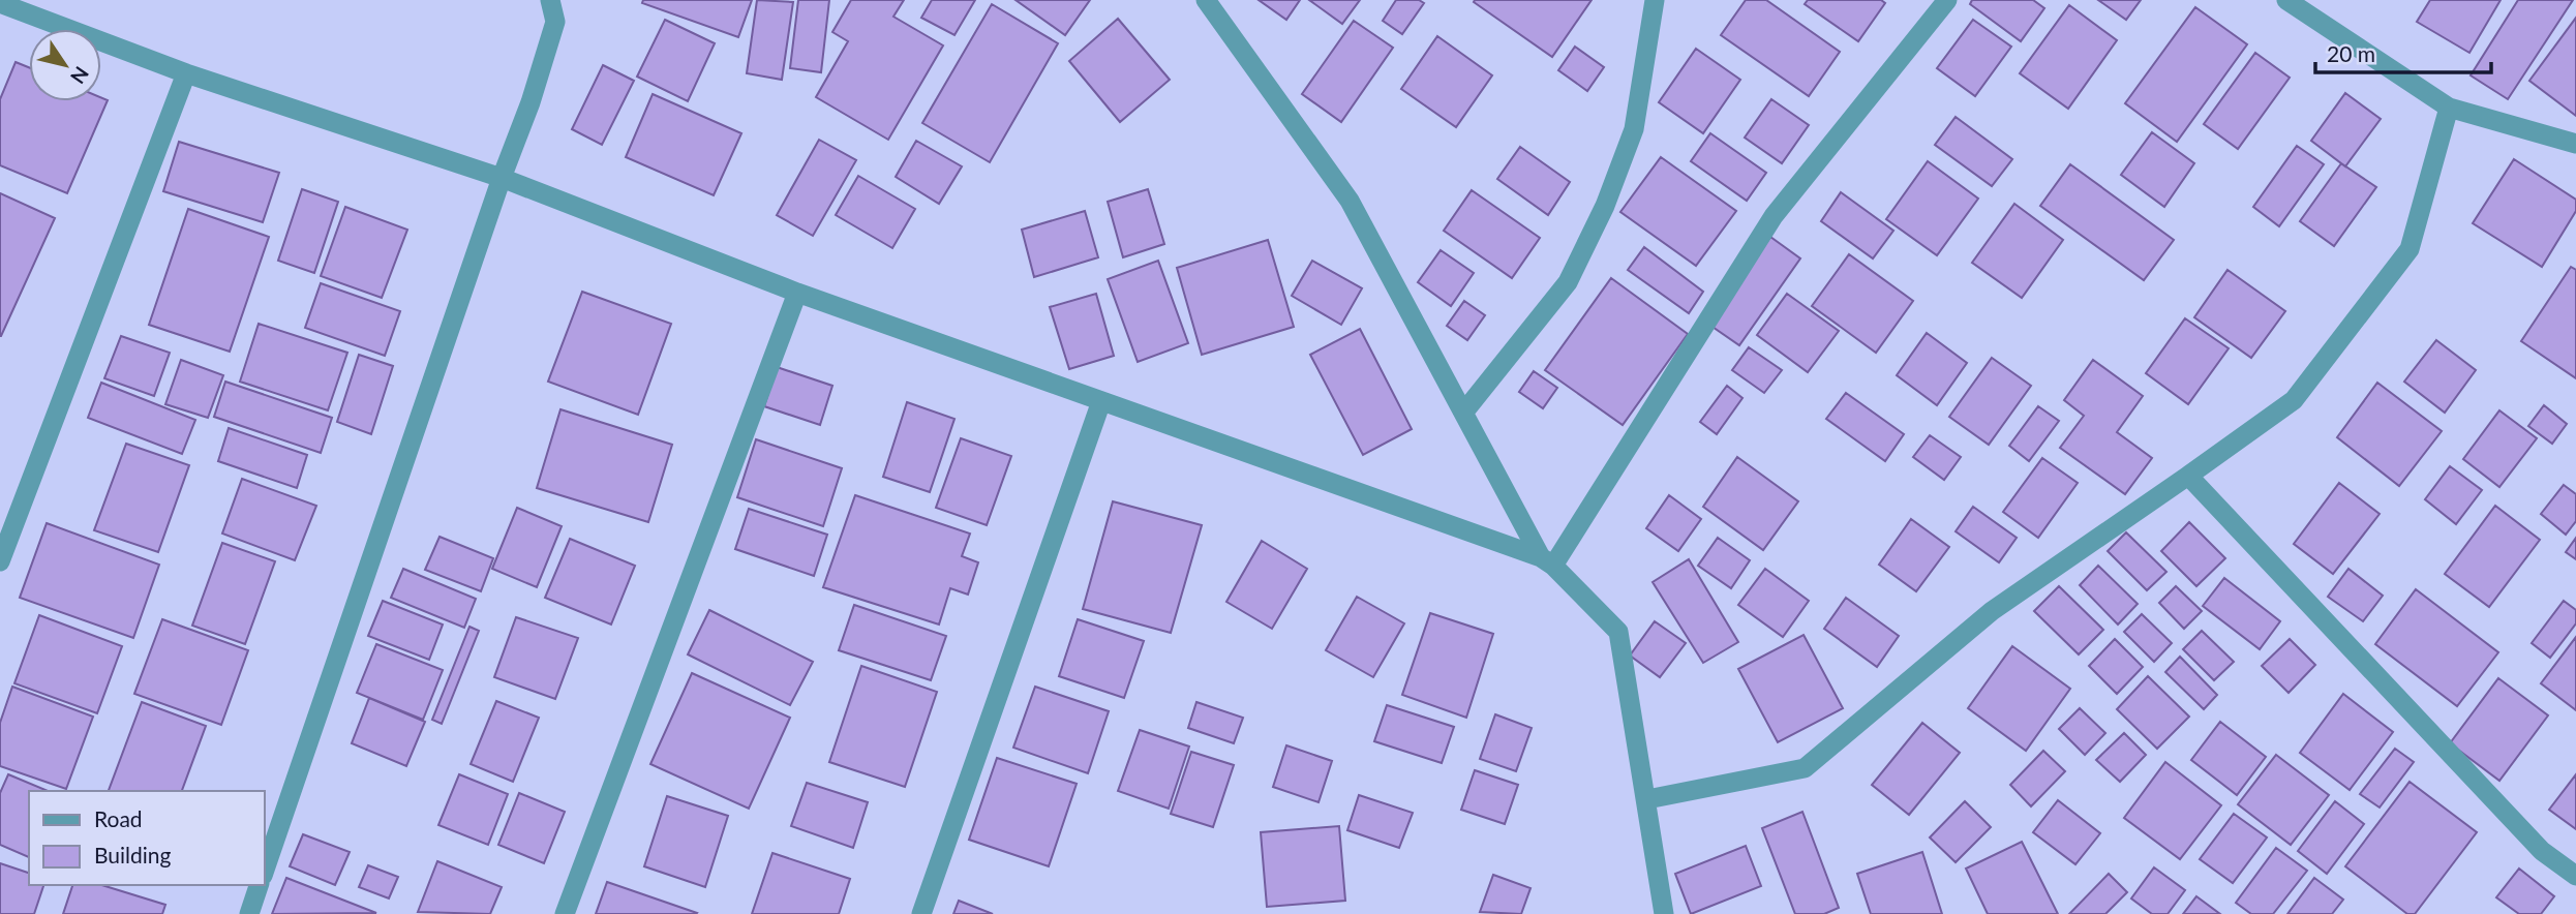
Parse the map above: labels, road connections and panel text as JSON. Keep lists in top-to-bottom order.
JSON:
{
  "legend": ["Road", "Building"],
  "scale_bar": "20 m",
  "north": "bottom right"
}
